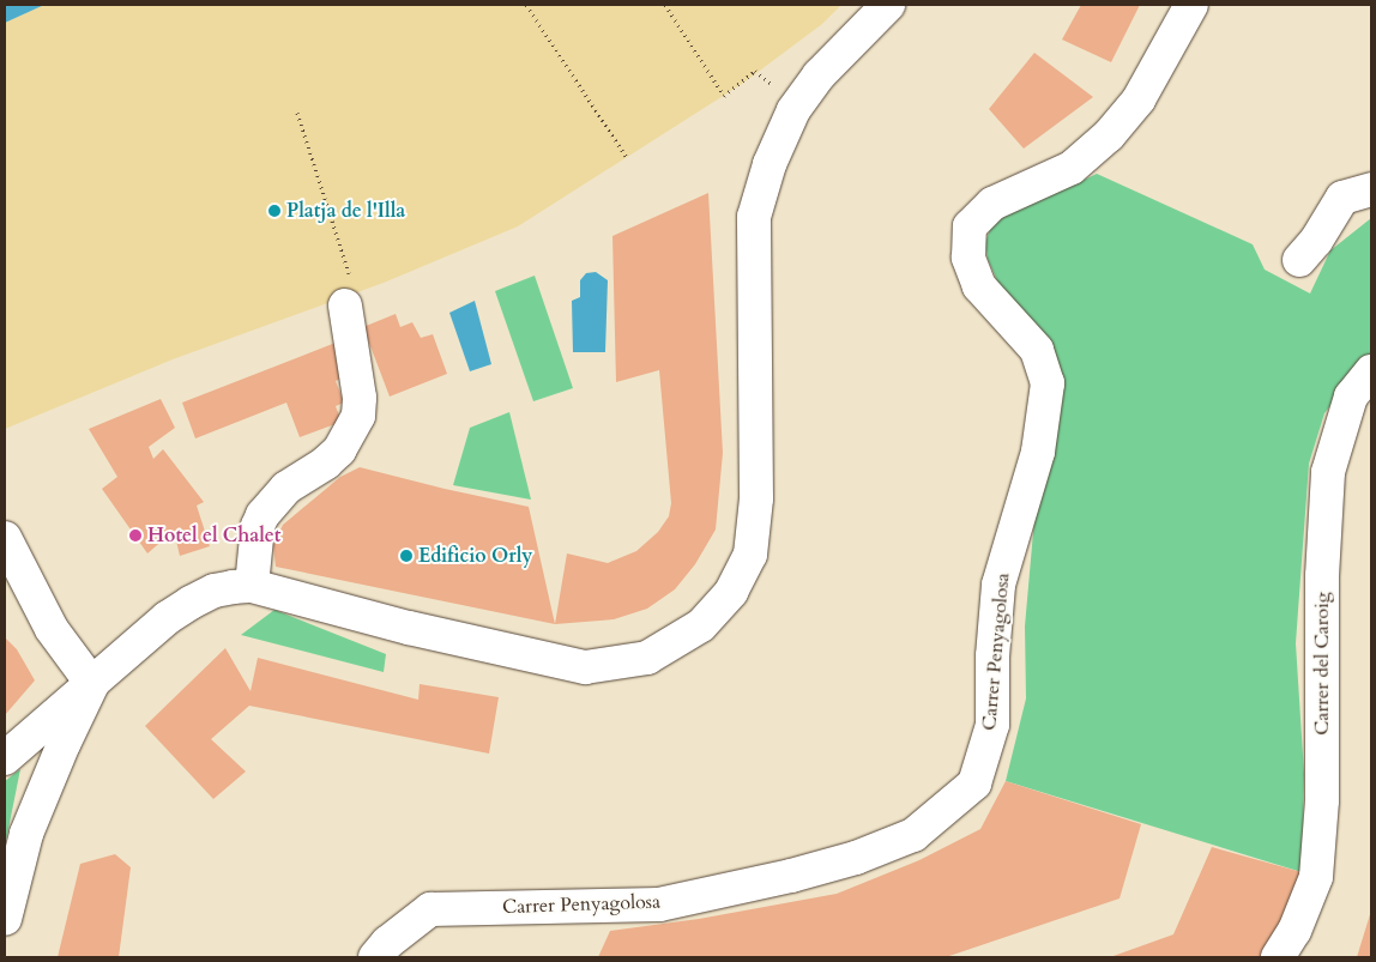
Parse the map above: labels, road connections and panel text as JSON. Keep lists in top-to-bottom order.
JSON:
{
  "streets": {
    "street": ["Carrer Penyagolosa", "Carrer del Caroig"]
  },
  "places": ["Platja de l'Illa", "Hotel el Chalet", "Edificio Orly"]
}
